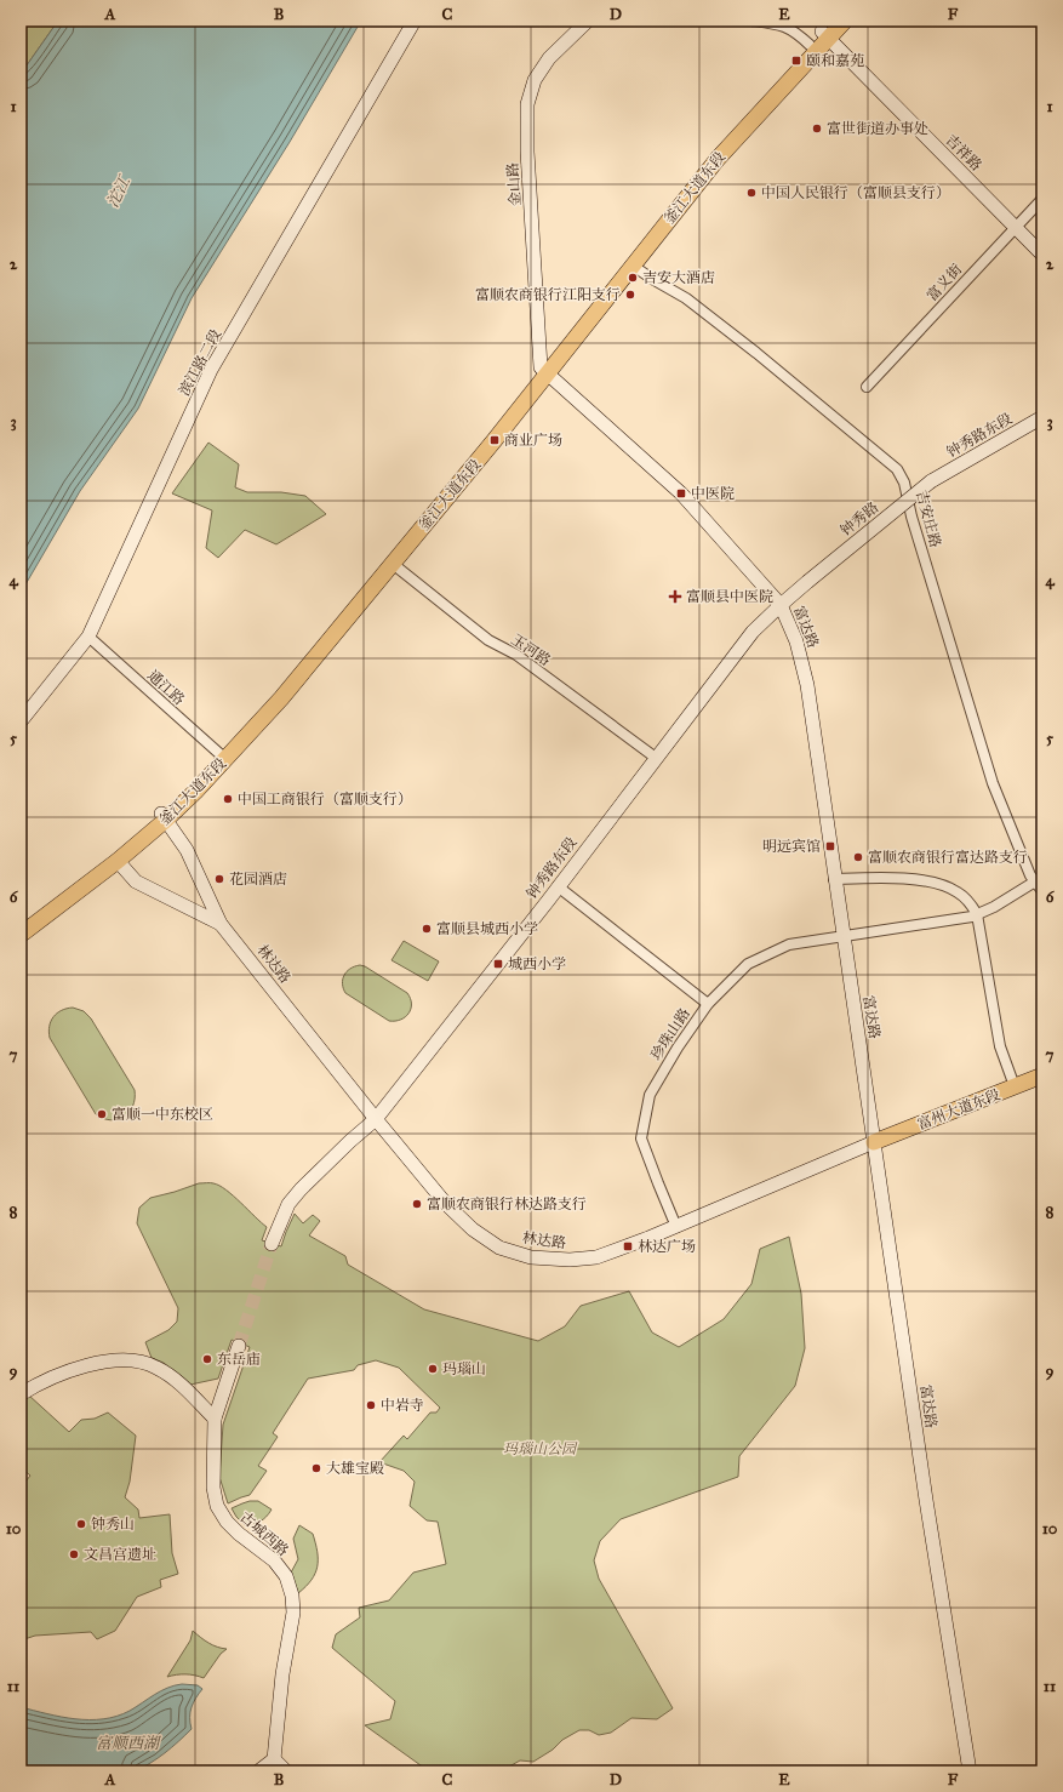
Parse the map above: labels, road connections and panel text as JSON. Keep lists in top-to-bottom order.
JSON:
{
  "streets": {
    "main road": ["釜江大道东段", "富州大道东段"],
    "street": [
      "吉祥路",
      "金山路",
      "富义街",
      "滨江路二段",
      "钟秀路东段",
      "钟秀路",
      "吉安庄路",
      "富达路",
      "玉河路",
      "通江路",
      "林达路",
      "珍珠山路",
      "古城西路"
    ]
  },
  "crossings": [
    ["吉祥路", "釜江大道东段"],
    ["吉祥路", "富义街"],
    ["金山路", "釜江大道东段"],
    ["金山路", "富达路"],
    ["釜江大道东段", "吉安庄路"],
    ["釜江大道东段", "富达路"],
    ["釜江大道东段", "玉河路"],
    ["釜江大道东段", "通江路"],
    ["滨江路二段", "通江路"],
    ["钟秀路东段", "钟秀路"],
    ["钟秀路东段", "富达路"],
    ["钟秀路东段", "玉河路"],
    ["钟秀路东段", "林达路"],
    ["吉安庄路", "珍珠山路"],
    ["富达路", "林达路"],
    ["富达路", "珍珠山路"],
    ["富达路", "富州大道东段"],
    ["林达路", "珍珠山路"],
    ["林达路", "富州大道东段"]
  ],
  "water": ["沱江", "富顺西湖"],
  "parks": ["玛瑙山公园"],
  "places": {
    "transit": [
      "颐和嘉苑",
      "商业广场",
      "中医院",
      "明远宾馆",
      "城西小学",
      "林达广场"
    ],
    "other": [
      "富世街道办事处",
      "中国人民银行（富顺县支行）",
      "吉安大酒店",
      "富顺农商银行江阳支行",
      "中国工商银行（富顺支行）",
      "富顺农商银行富达路支行",
      "花园酒店",
      "富顺县城西小学",
      "富顺一中东校区",
      "富顺农商银行林达路支行",
      "东岳庙",
      "玛瑙山",
      "中岩寺",
      "大雄宝殿",
      "钟秀山",
      "文昌宫遗址"
    ],
    "health": ["富顺县中医院"]
  },
  "grid": {
    "columns": [
      "A",
      "B",
      "C",
      "D",
      "E",
      "F"
    ],
    "rows": [
      "1",
      "2",
      "3",
      "4",
      "5",
      "6",
      "7",
      "8",
      "9",
      "10",
      "11"
    ]
  }
}
